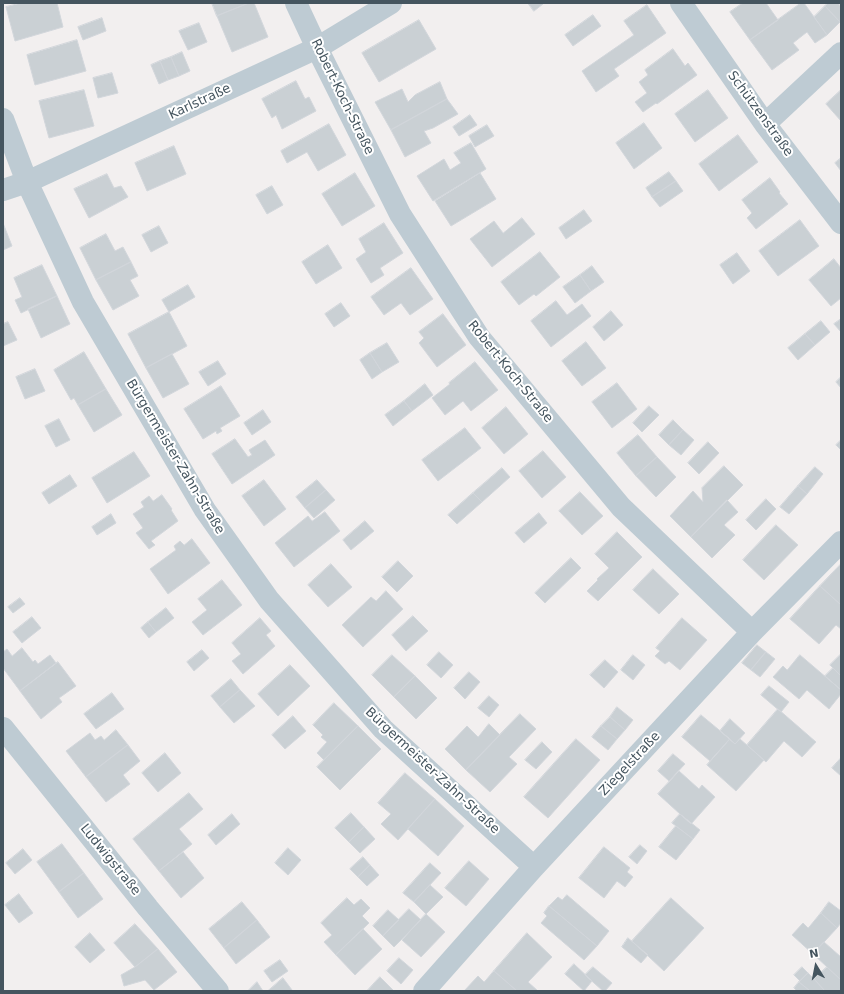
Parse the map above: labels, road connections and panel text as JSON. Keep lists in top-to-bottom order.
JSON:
{
  "streets": {
    "street": [
      "Robert-Koch-Straße",
      "Karlstraße",
      "Schützenstraße",
      "Bürgermeister-Zahn-Straße",
      "Ziegelstraße",
      "Ludwigstraße"
    ]
  },
  "crossings": [
    ["Robert-Koch-Straße", "Karlstraße"],
    ["Robert-Koch-Straße", "Ziegelstraße"],
    ["Karlstraße", "Bürgermeister-Zahn-Straße"],
    ["Bürgermeister-Zahn-Straße", "Ziegelstraße"]
  ],
  "north": "top"
}
